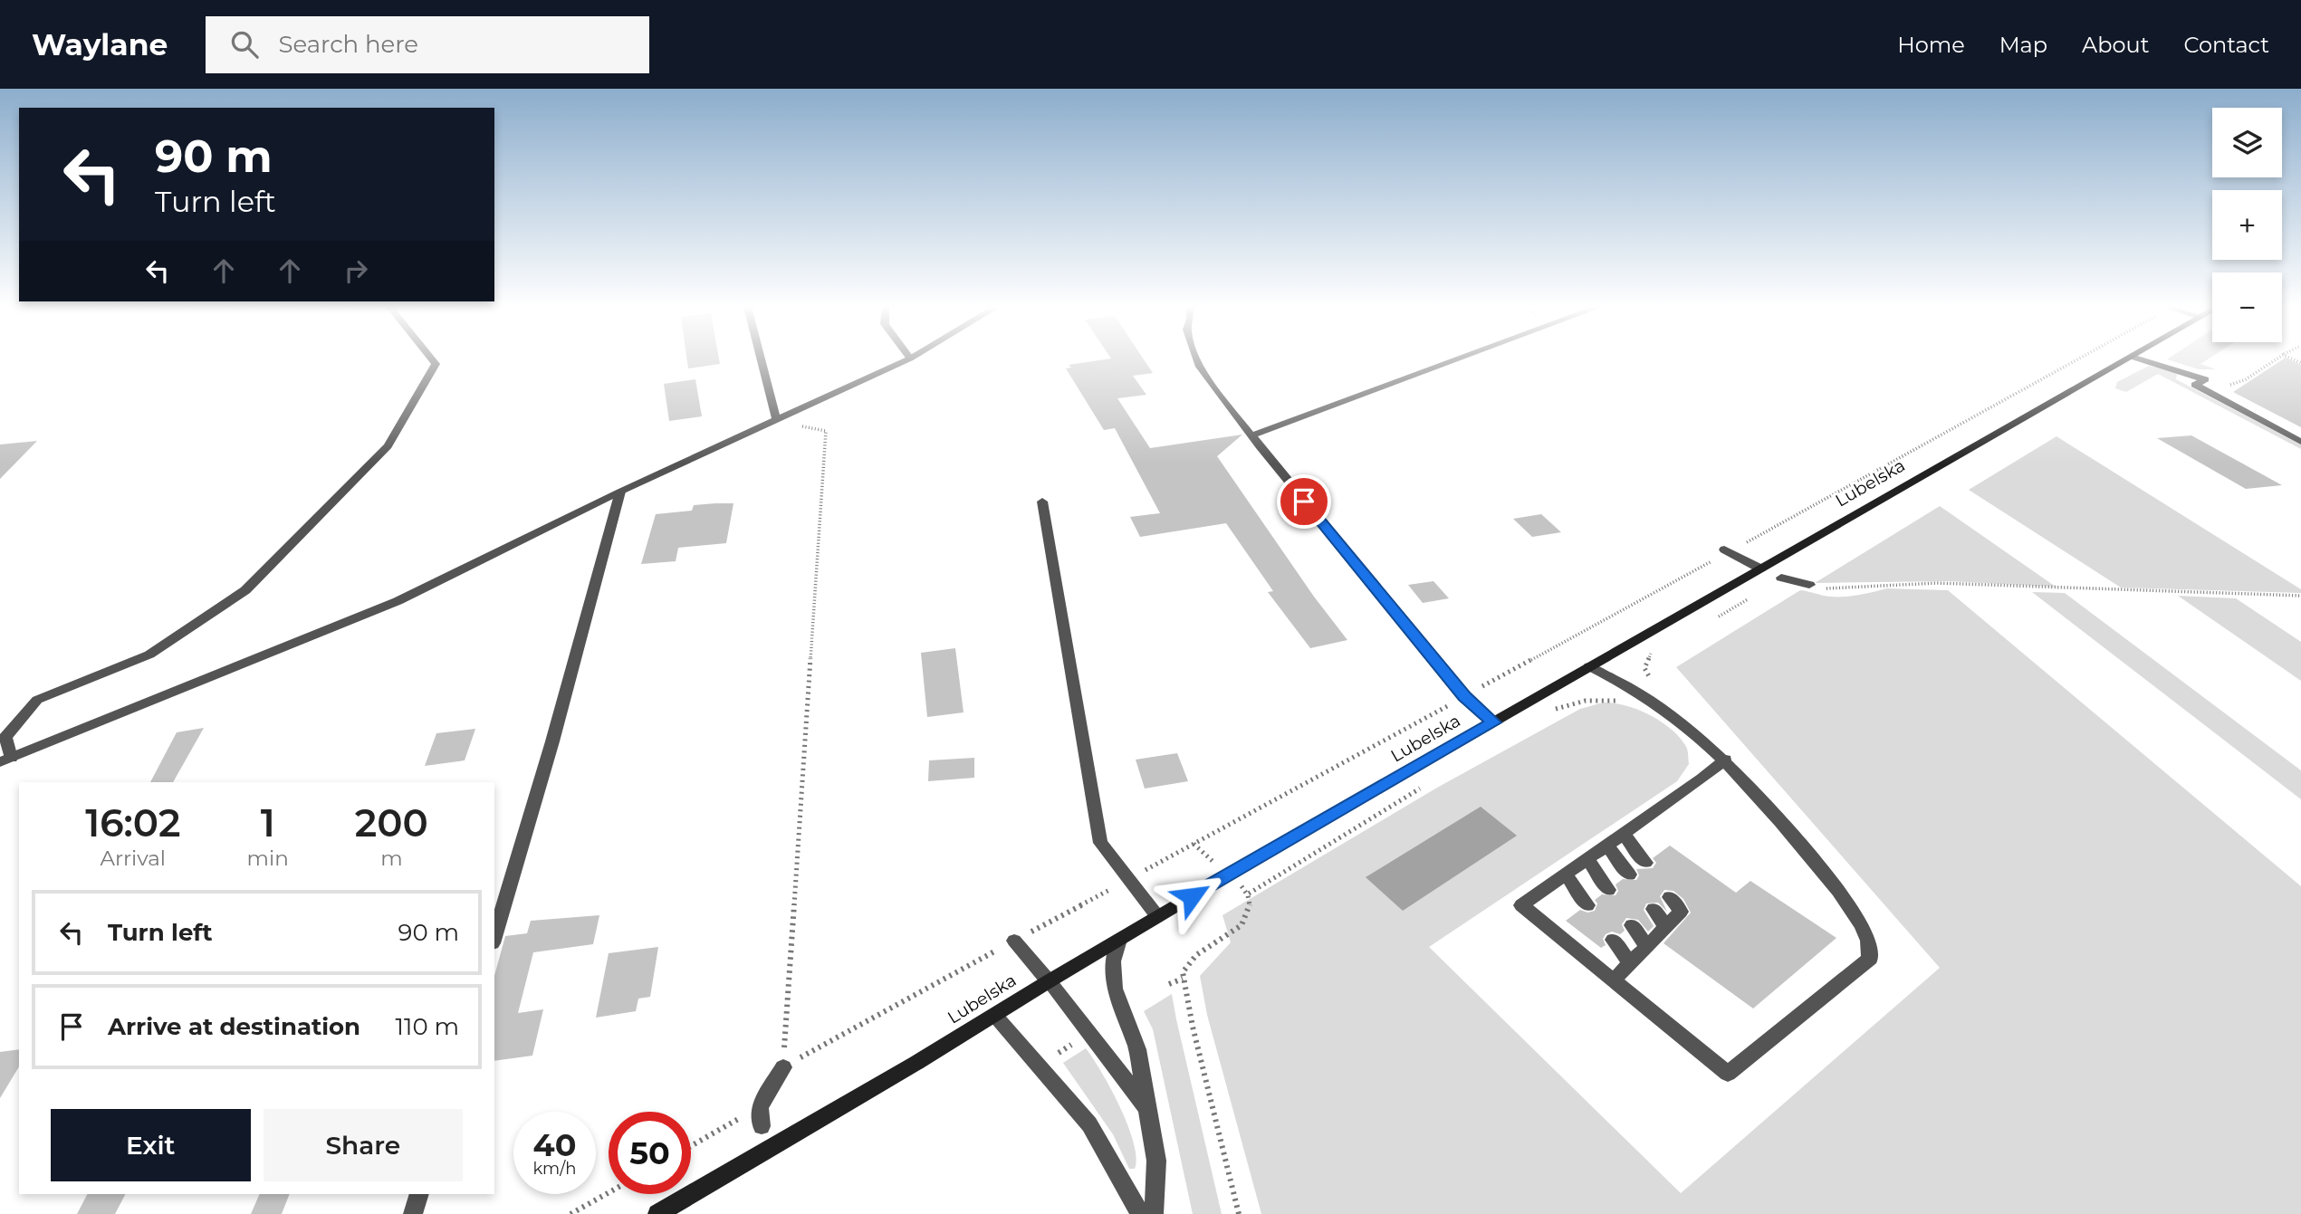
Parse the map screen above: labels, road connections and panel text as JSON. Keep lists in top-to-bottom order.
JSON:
{
  "streets": {
    "main road": ["Lubelska"]
  },
  "page": {
    "header": "Waylane",
    "search": "Search here",
    "nav": [
      "Home",
      "Map",
      "About",
      "Contact"
    ],
    "map_buttons": ["+", "−"],
    "turn": ["90 m", "Turn left"],
    "eta": [
      "16:02",
      "Arrival",
      "1",
      "min",
      "200",
      "m"
    ],
    "list": [
      {
        "name": "Turn left",
        "value": "90 m"
      },
      {
        "name": "Arrive at destination",
        "value": "110 m"
      }
    ],
    "buttons": ["Exit", "Share"],
    "speed": "40 km/h",
    "limit": "50"
  }
}
